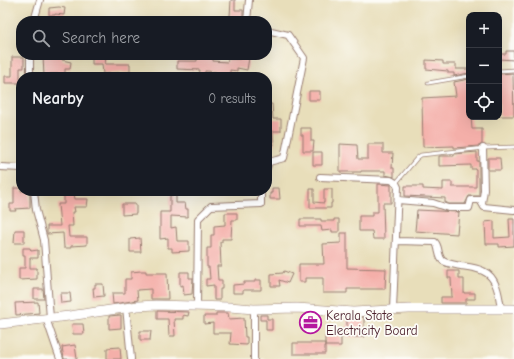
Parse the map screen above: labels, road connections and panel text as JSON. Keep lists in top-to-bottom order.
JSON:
{
  "places": {
    "office": ["Kerala State Electricity Board"]
  },
  "page": {
    "map_buttons": ["+", "−"],
    "search": "Search here",
    "heading": ["Nearby", "0 results"]
  }
}
